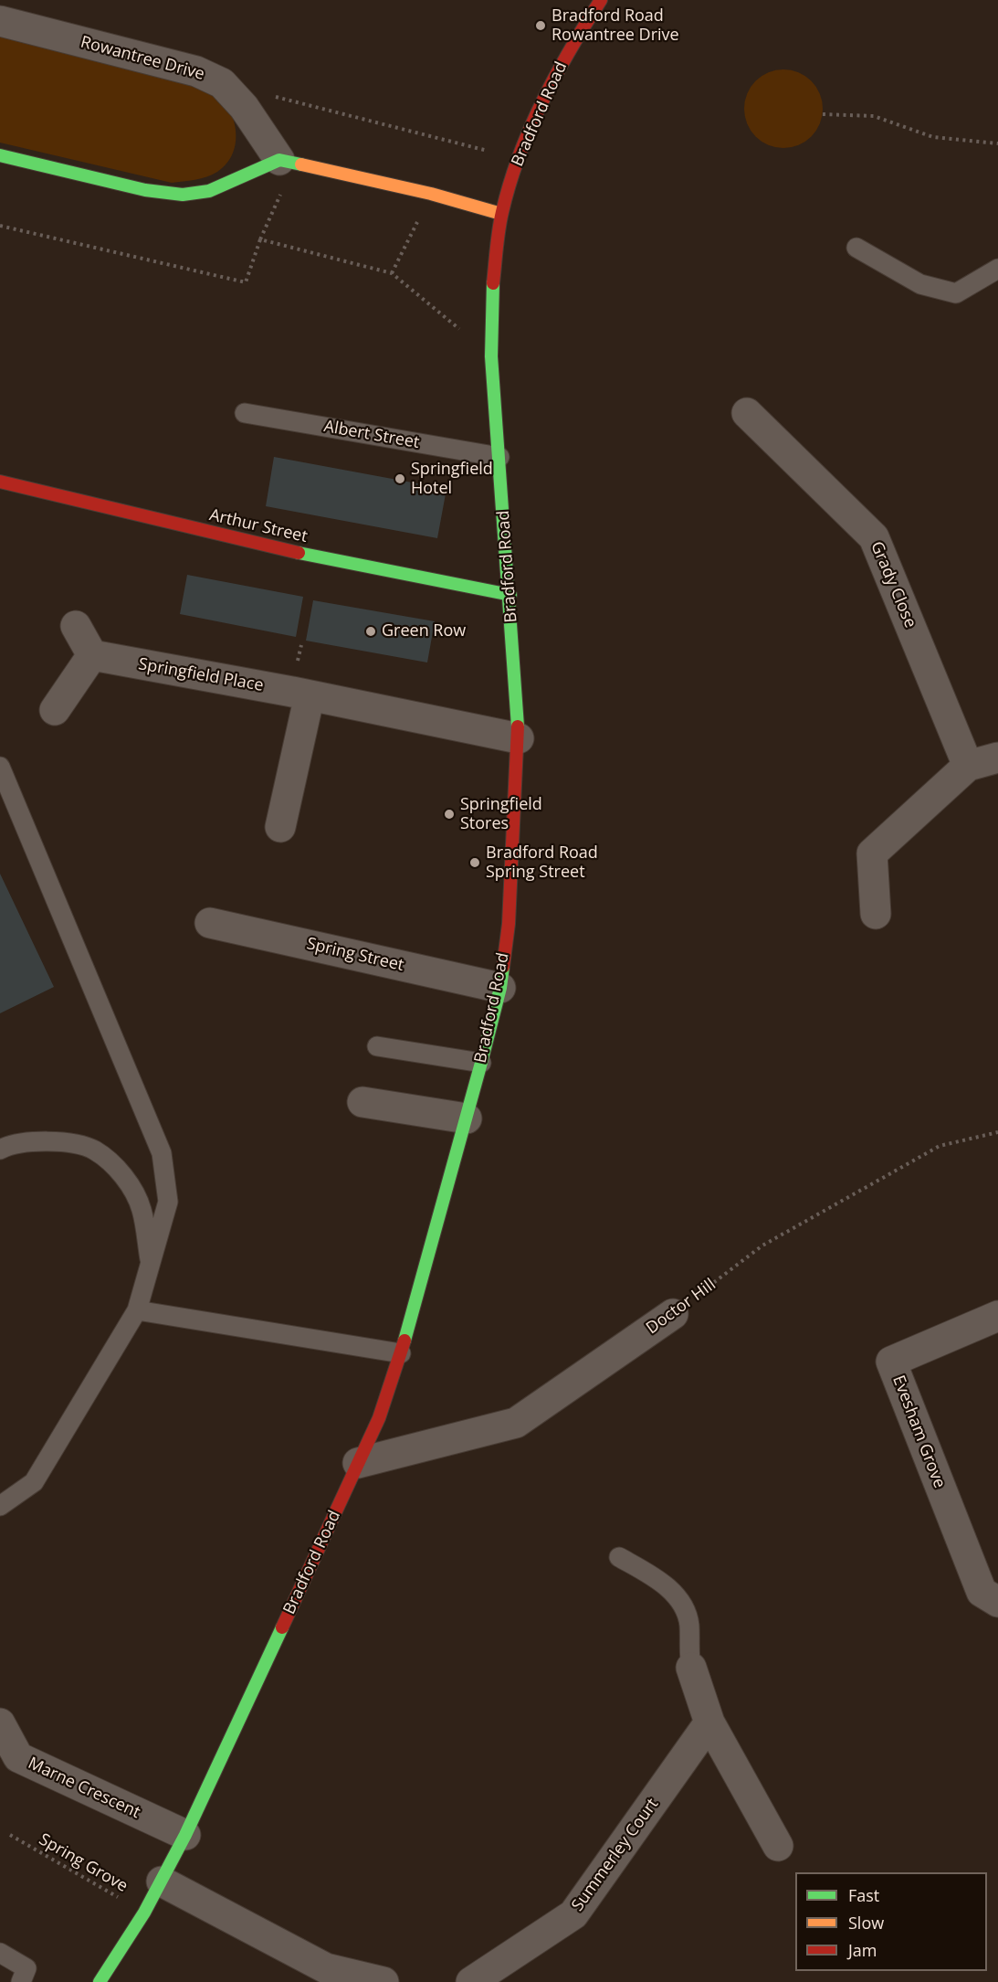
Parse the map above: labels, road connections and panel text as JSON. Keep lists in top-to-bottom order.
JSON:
{
  "streets": {
    "street": [
      "Rowantree Drive",
      "Bradford Road",
      "Arthur Street",
      "Grady Close",
      "Springfield Place",
      "Spring Street",
      "Doctor Hill",
      "Evesham Grove",
      "Marne Crescent",
      "Summerley Court"
    ],
    "lane": ["Albert Street"],
    "path": ["Spring Grove"]
  },
  "crossings": [
    ["Bradford Road", "Albert Street"],
    ["Bradford Road", "Arthur Street"],
    ["Bradford Road", "Springfield Place"],
    ["Bradford Road", "Spring Street"],
    ["Bradford Road", "Doctor Hill"],
    ["Bradford Road", "Marne Crescent"],
    ["Bradford Road", "Spring Grove"]
  ],
  "places": [
    "Bradford Road Rowantree Drive",
    "Springfield Hotel",
    "Green Row",
    "Springfield Stores",
    "Bradford Road Spring Street"
  ],
  "legend": ["Fast", "Slow", "Jam"]
}
